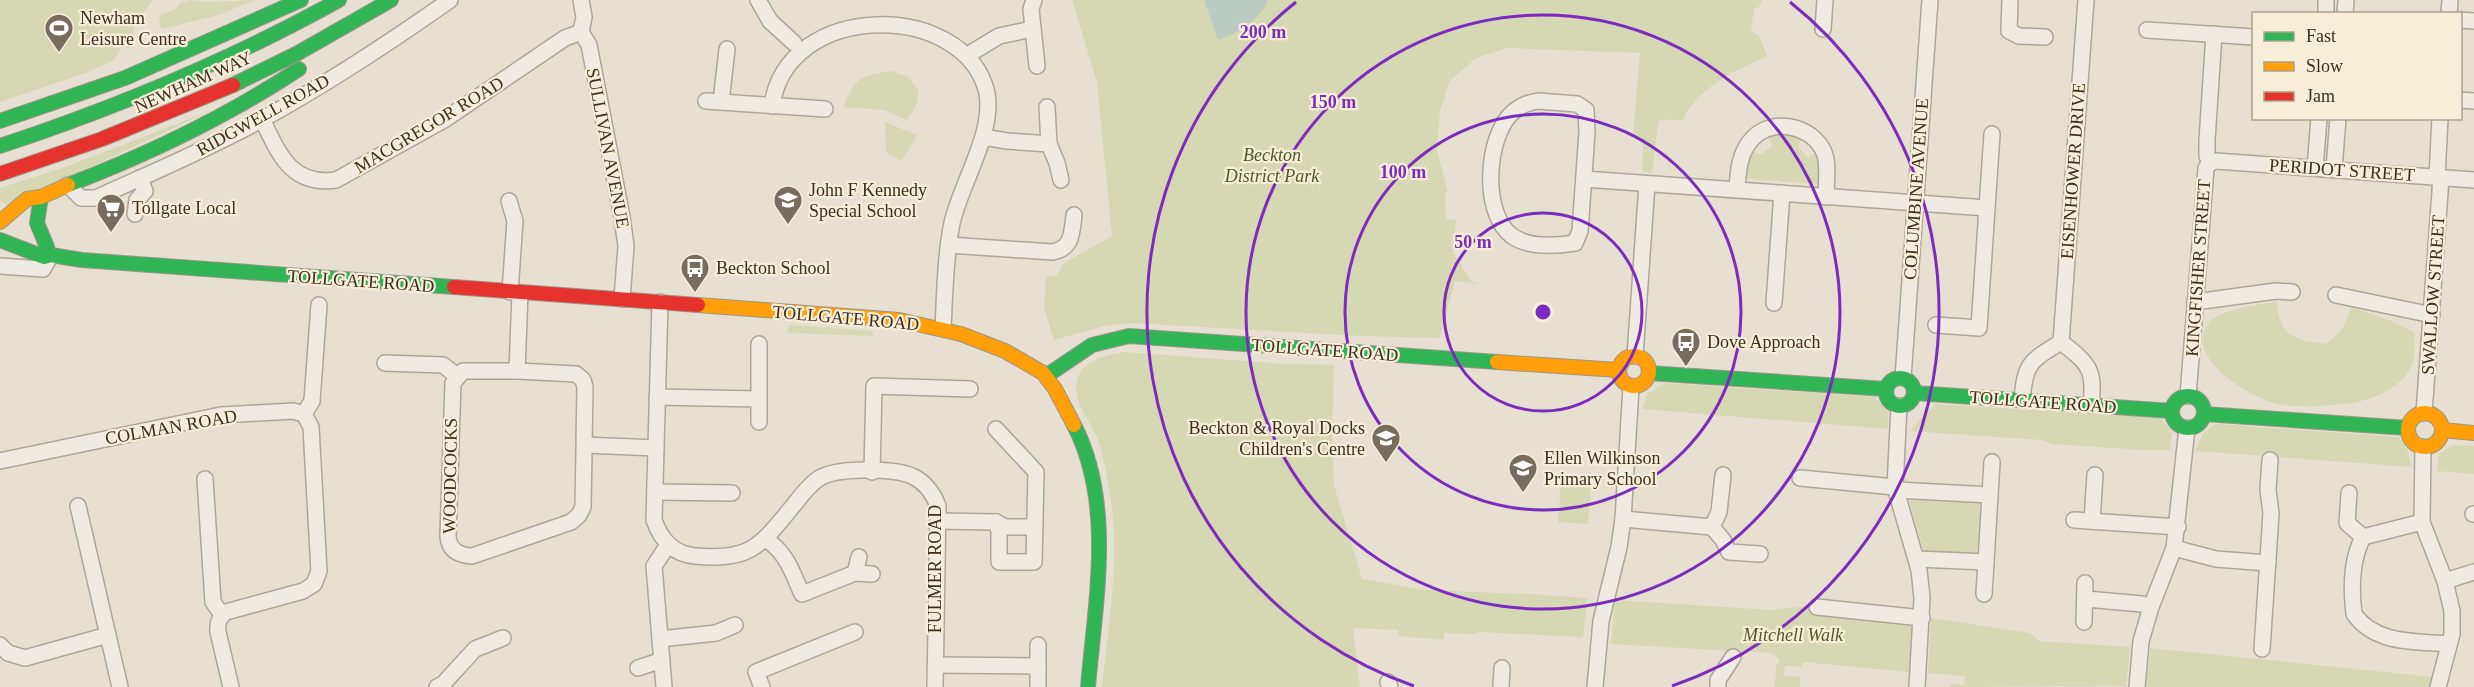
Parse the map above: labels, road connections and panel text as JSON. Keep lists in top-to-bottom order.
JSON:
{
  "streets": {
    "main road": ["NEWHAM WAY", "TOLLGATE ROAD"],
    "street": [
      "RIDGWELL ROAD",
      "MACGREGOR ROAD",
      "SULLIVAN AVENUE",
      "PERIDOT STREET",
      "EISENHOWER DRIVE",
      "COLUMBINE AVENUE",
      "KINGFISHER STREET",
      "SWALLOW STREET",
      "COLMAN ROAD",
      "WOODCOCKS",
      "FULMER ROAD"
    ]
  },
  "crossings": [
    ["RIDGWELL ROAD", "MACGREGOR ROAD"],
    ["MACGREGOR ROAD", "SULLIVAN AVENUE"],
    ["SULLIVAN AVENUE", "TOLLGATE ROAD"],
    ["PERIDOT STREET", "KINGFISHER STREET"],
    ["PERIDOT STREET", "SWALLOW STREET"],
    ["COLUMBINE AVENUE", "TOLLGATE ROAD"],
    ["KINGFISHER STREET", "TOLLGATE ROAD"]
  ],
  "parks": ["Beckton District Park", "Mitchell Walk"],
  "places": {
    "sports": ["Newham Leisure Centre"],
    "school or university": ["John F Kennedy Special School", "Beckton & Royal Docks Children's Centre", "Ellen Wilkinson Primary School"],
    "supermarket": ["Tollgate Local"],
    "bus stop": ["Beckton School", "Dove Approach"]
  },
  "legend": ["Fast", "Slow", "Jam"],
  "rings": [
    "200 m",
    "150 m",
    "100 m",
    "50 m"
  ]
}
